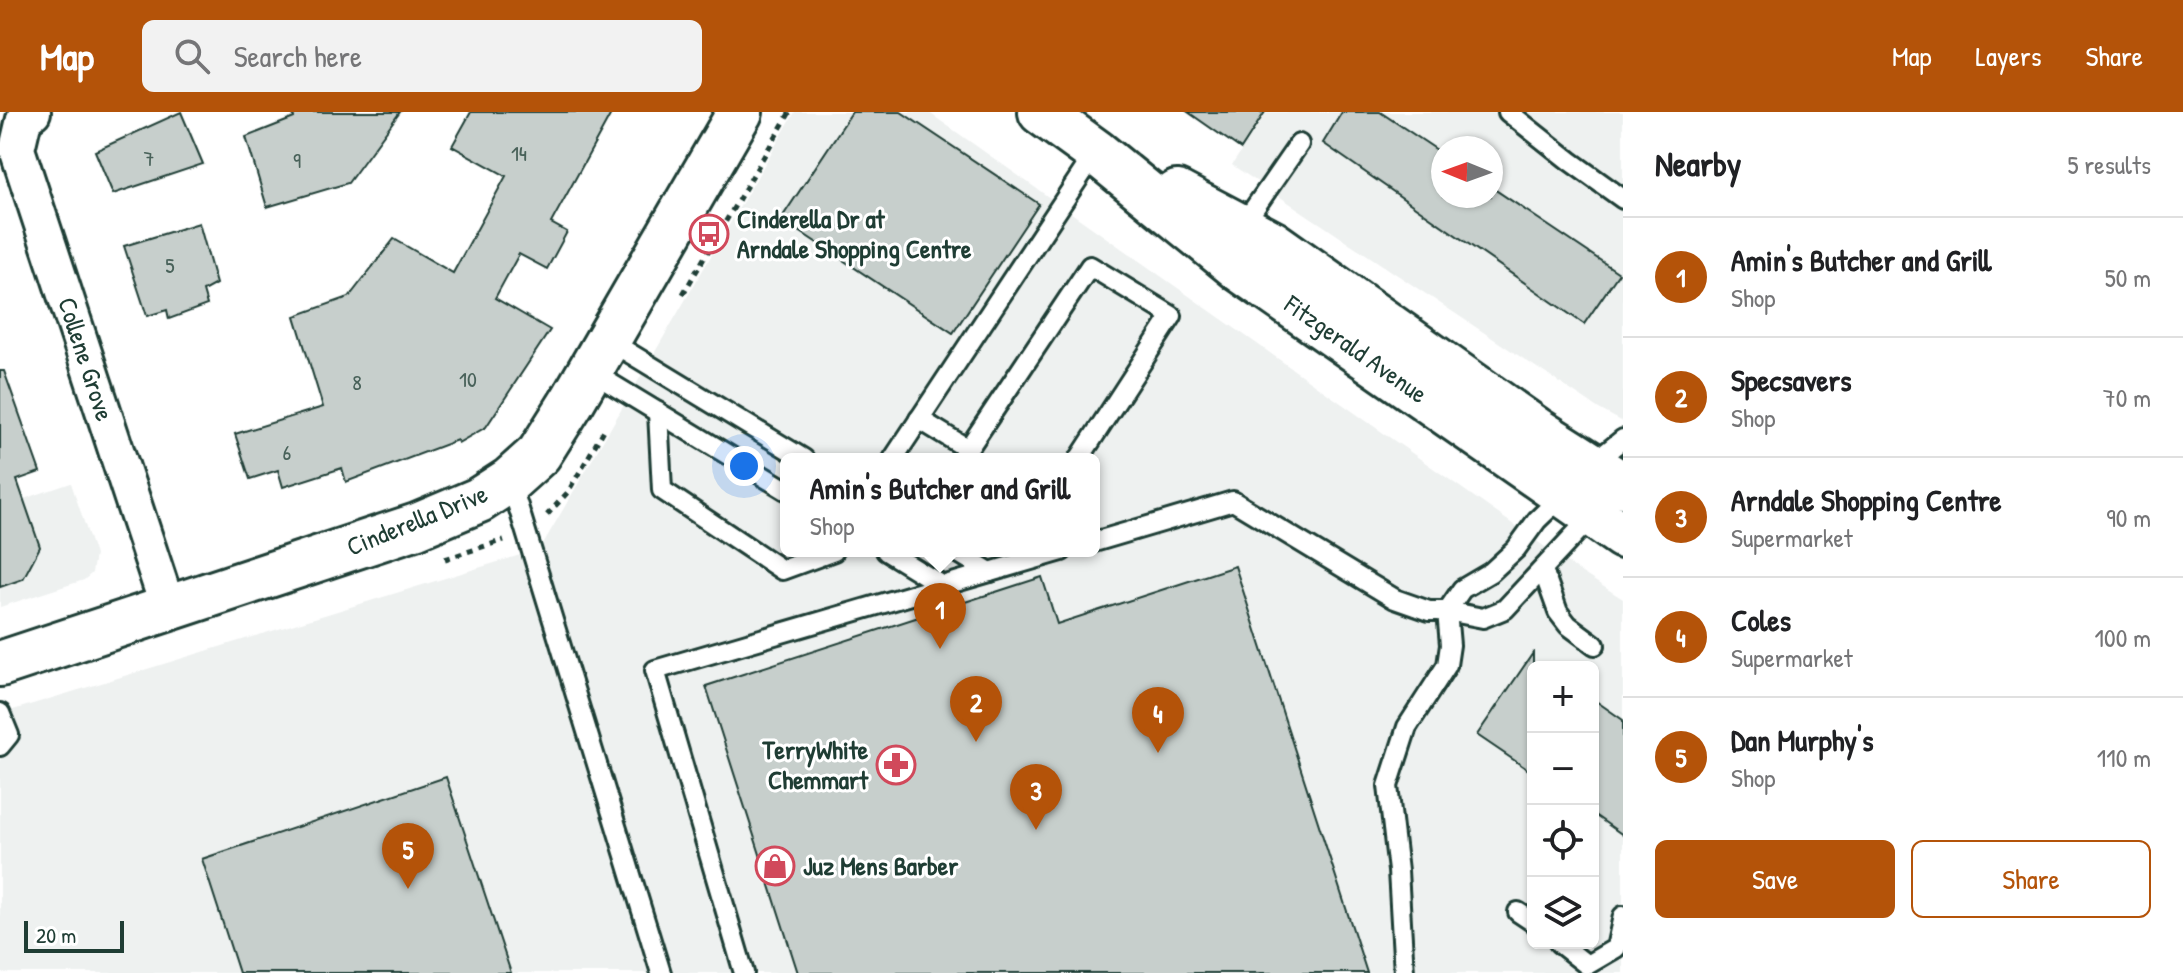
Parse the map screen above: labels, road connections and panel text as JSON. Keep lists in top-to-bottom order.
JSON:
{
  "streets": {
    "street": ["Fitzgerald Avenue", "Collene Grove", "Cinderella Drive"]
  },
  "crossings": [
    ["Collene Grove", "Cinderella Drive"]
  ],
  "places": {
    "bus stop": ["Cinderella Dr at Arndale Shopping Centre"],
    "pharmacy": ["TerryWhite Chemmart"],
    "shop": ["Juz Mens Barber"]
  },
  "house_numbers": [
    "14",
    "7",
    "9",
    "5",
    "10",
    "8",
    "6"
  ],
  "scale_bar": "20 m",
  "north": "left",
  "page": {
    "header": "Map",
    "search": "Search here",
    "nav": ["Map", "Layers", "Share"],
    "heading": ["Nearby", "5 results"],
    "list": [
      {
        "mark": "1",
        "name": "Amin's Butcher and Grill",
        "note": "Shop",
        "value": "50 m"
      },
      {
        "mark": "2",
        "name": "Specsavers",
        "note": "Shop",
        "value": "70 m"
      },
      {
        "mark": "3",
        "name": "Arndale Shopping Centre",
        "note": "Supermarket",
        "value": "90 m"
      },
      {
        "mark": "4",
        "name": "Coles",
        "note": "Supermarket",
        "value": "100 m"
      },
      {
        "mark": "5",
        "name": "Dan Murphy's",
        "note": "Shop",
        "value": "110 m"
      }
    ],
    "popup": ["Amin's Butcher and Grill", "Shop"],
    "pins": [
      "1",
      "2",
      "4",
      "3",
      "5"
    ],
    "map_buttons": ["+", "−"],
    "buttons": ["Save", "Share"],
    "scale": "20 m"
  }
}
